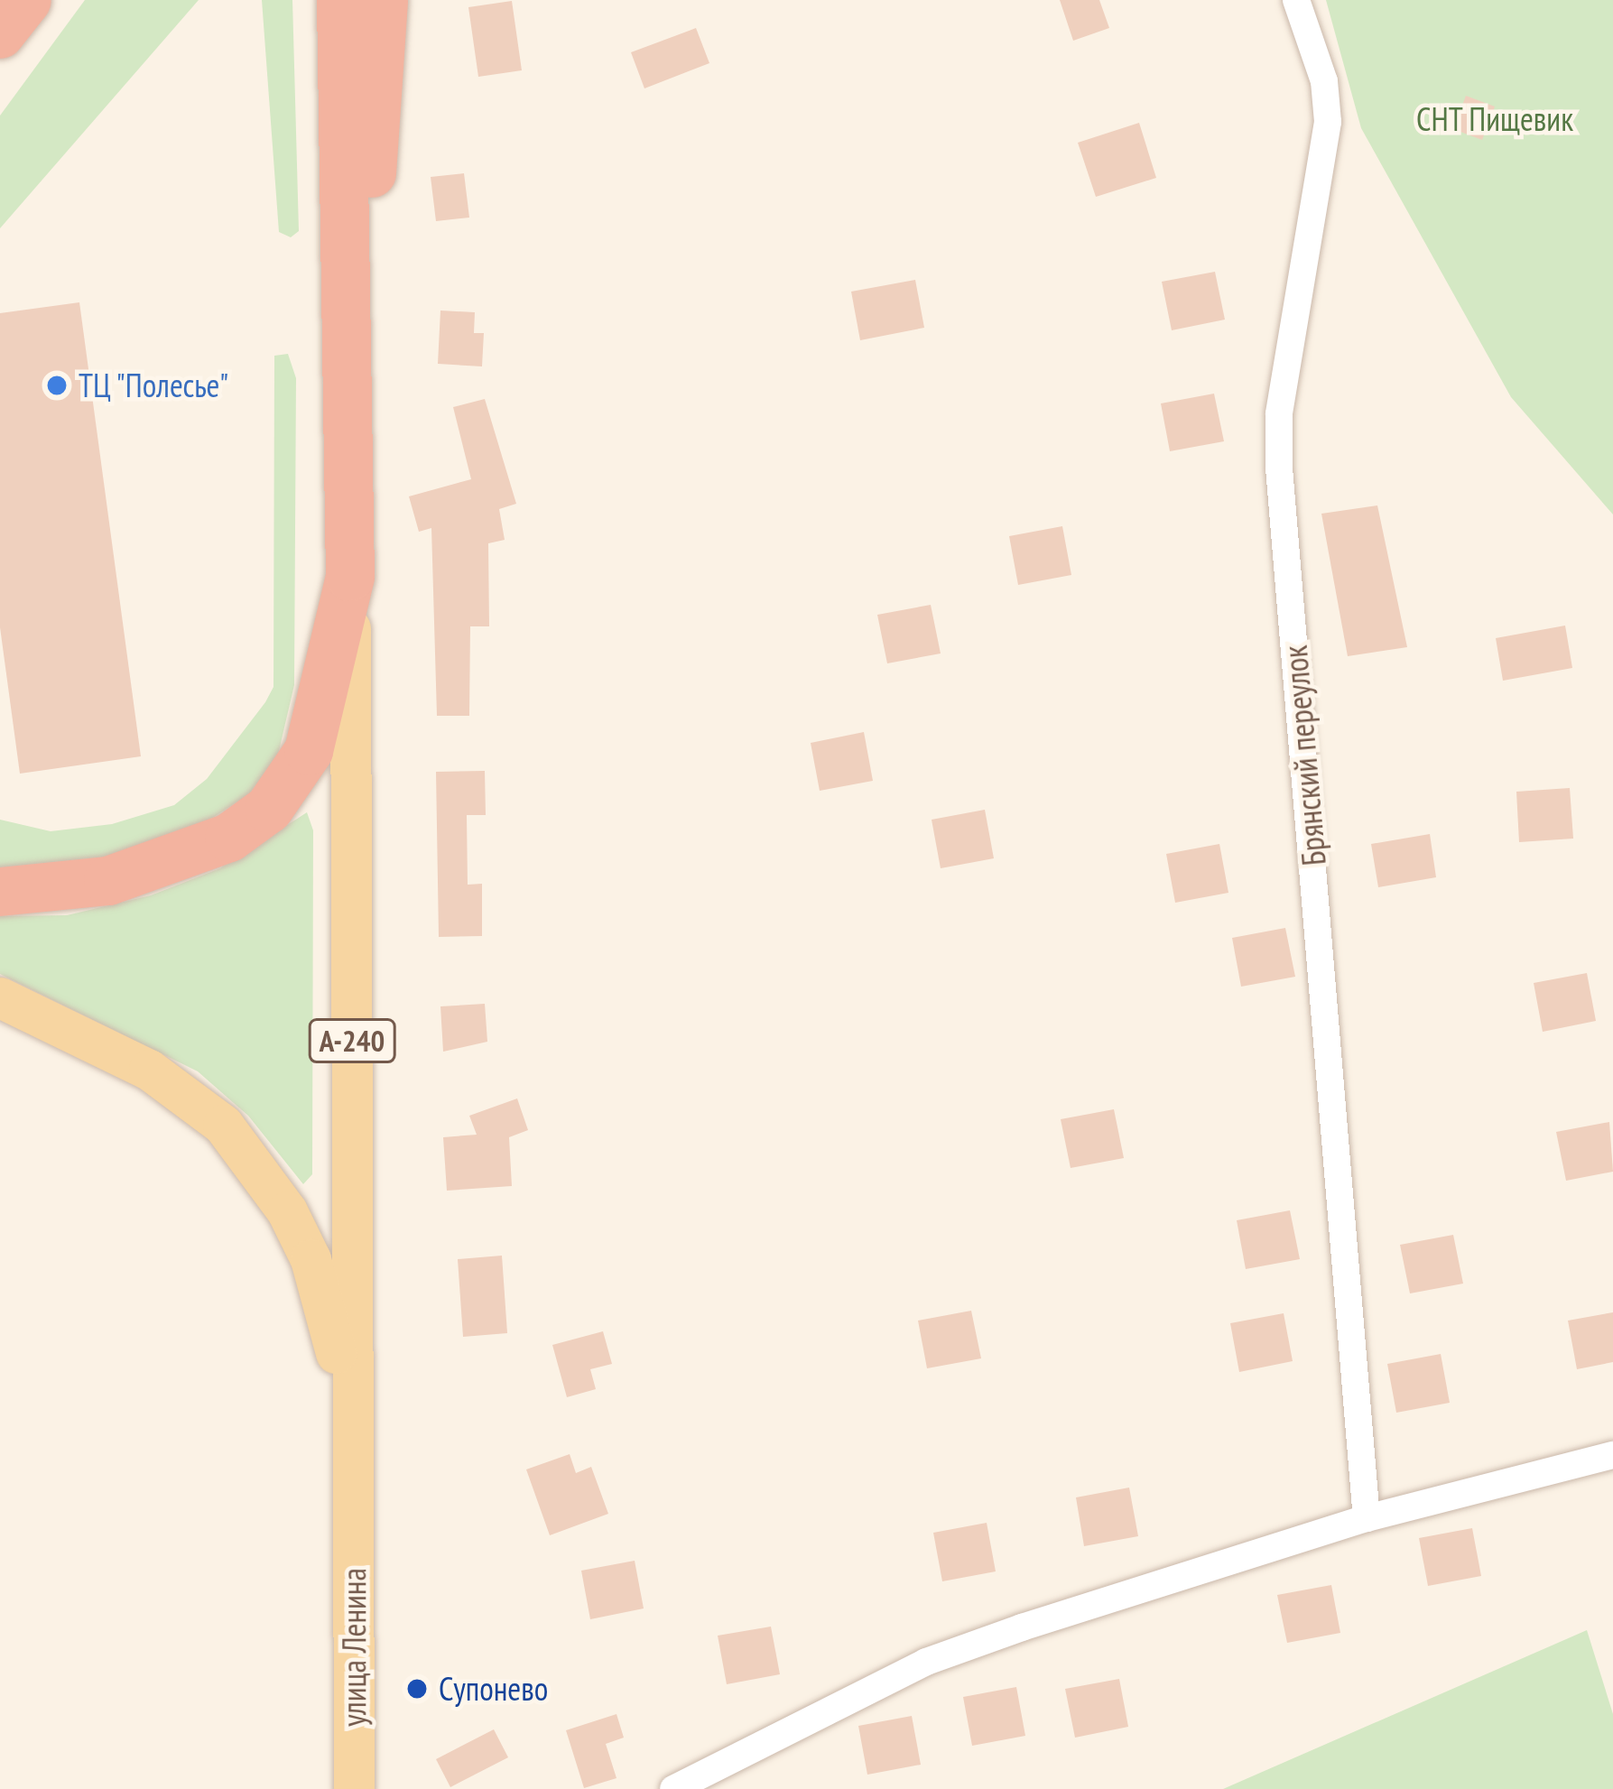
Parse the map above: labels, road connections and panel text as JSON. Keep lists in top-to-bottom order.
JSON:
{
  "streets": {
    "highway": ["А-240"],
    "main road": ["улица Ленина"],
    "street": ["Брянский переулок"]
  },
  "crossings": [
    ["А-240", "улица Ленина"]
  ],
  "parks": ["СНТ Пищевик"],
  "places": ["ТЦ \"Полесье\"", "Супонево"]
}
